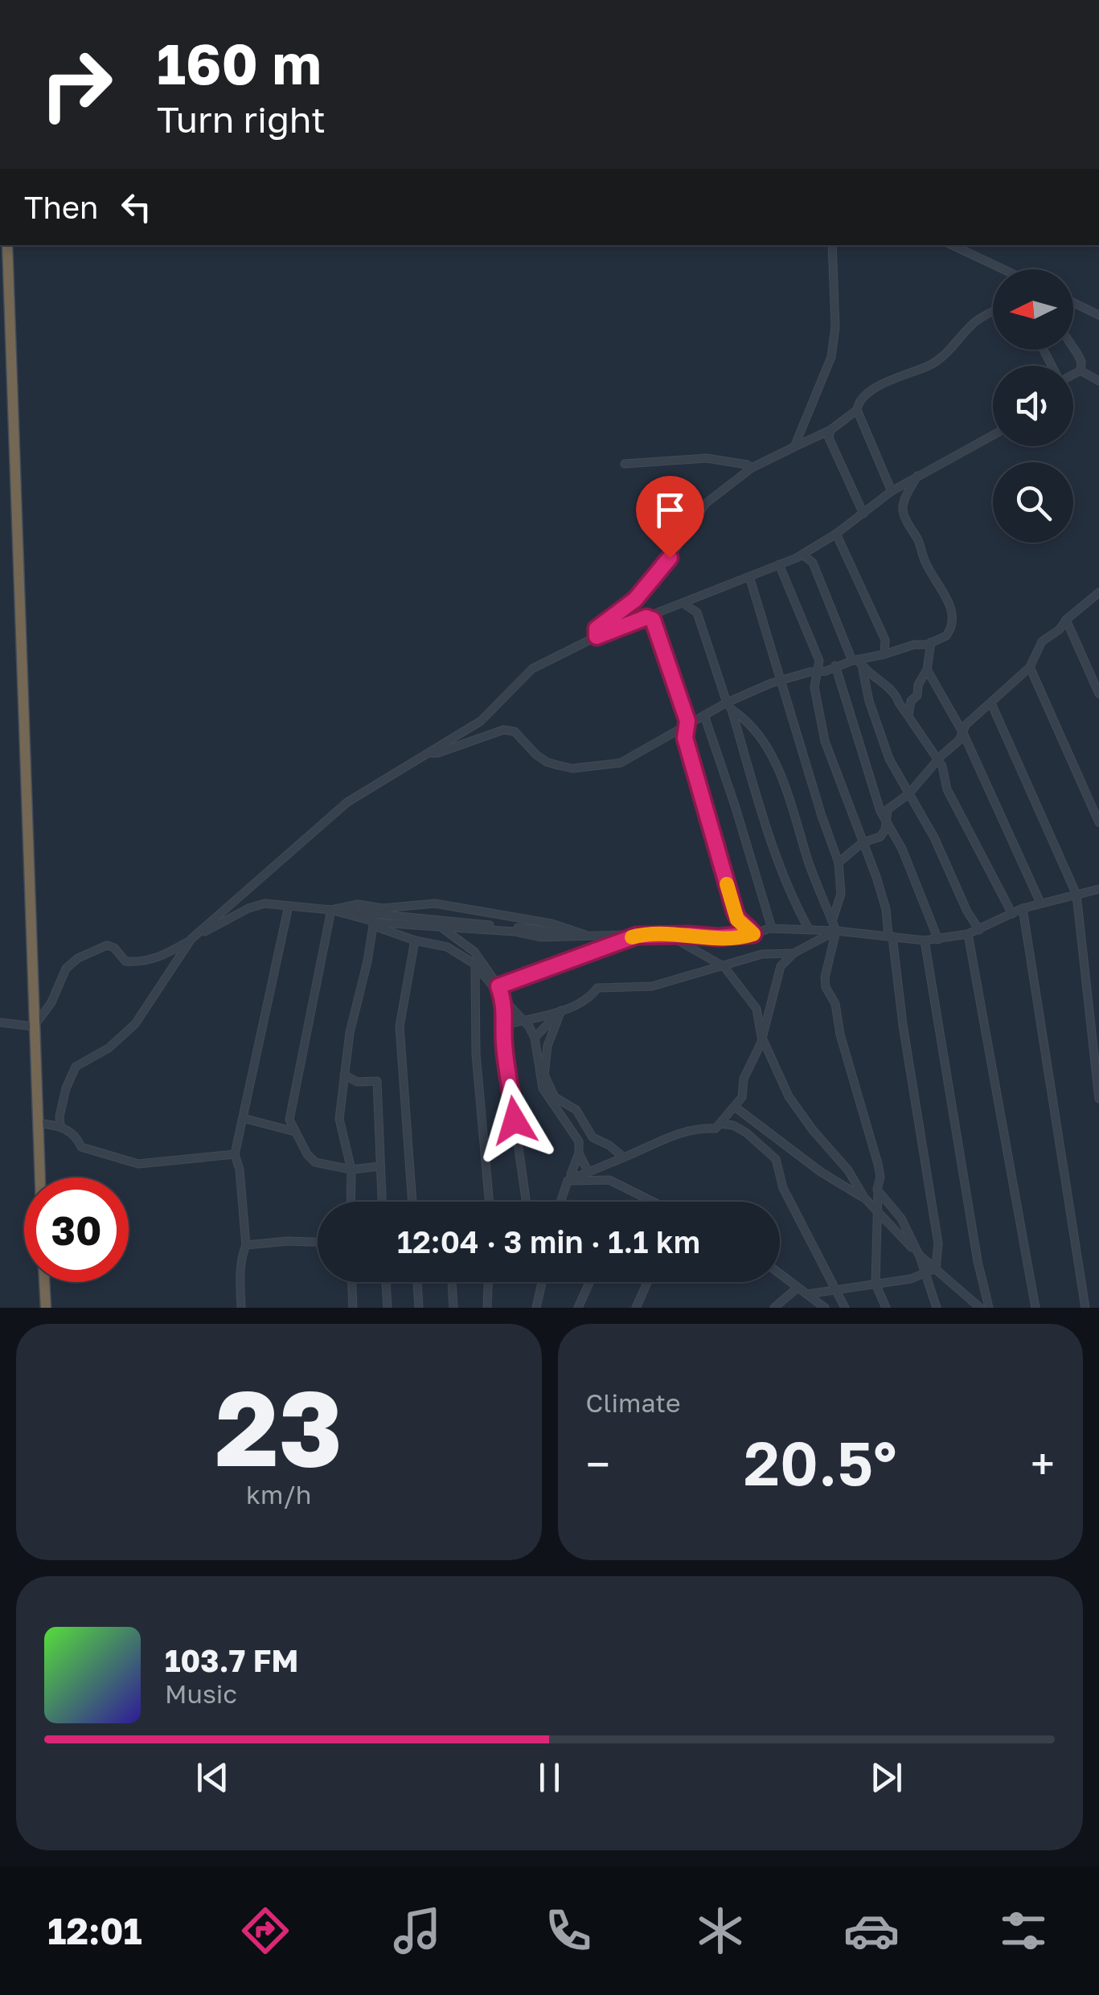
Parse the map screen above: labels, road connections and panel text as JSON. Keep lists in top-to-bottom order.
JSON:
{
  "north": "left",
  "page": {
    "turn": ["160 m", "Turn right"],
    "then": "Then",
    "limit": "30",
    "trip": "12:04 · 3 min · 1.1 km",
    "tile": [
      ["23", "km/h"],
      "Climate"
    ],
    "heat": ["−", "20.5°", "+"],
    "song": ["103.7 FM", "Music"],
    "tabs": "12:01"
  }
}
